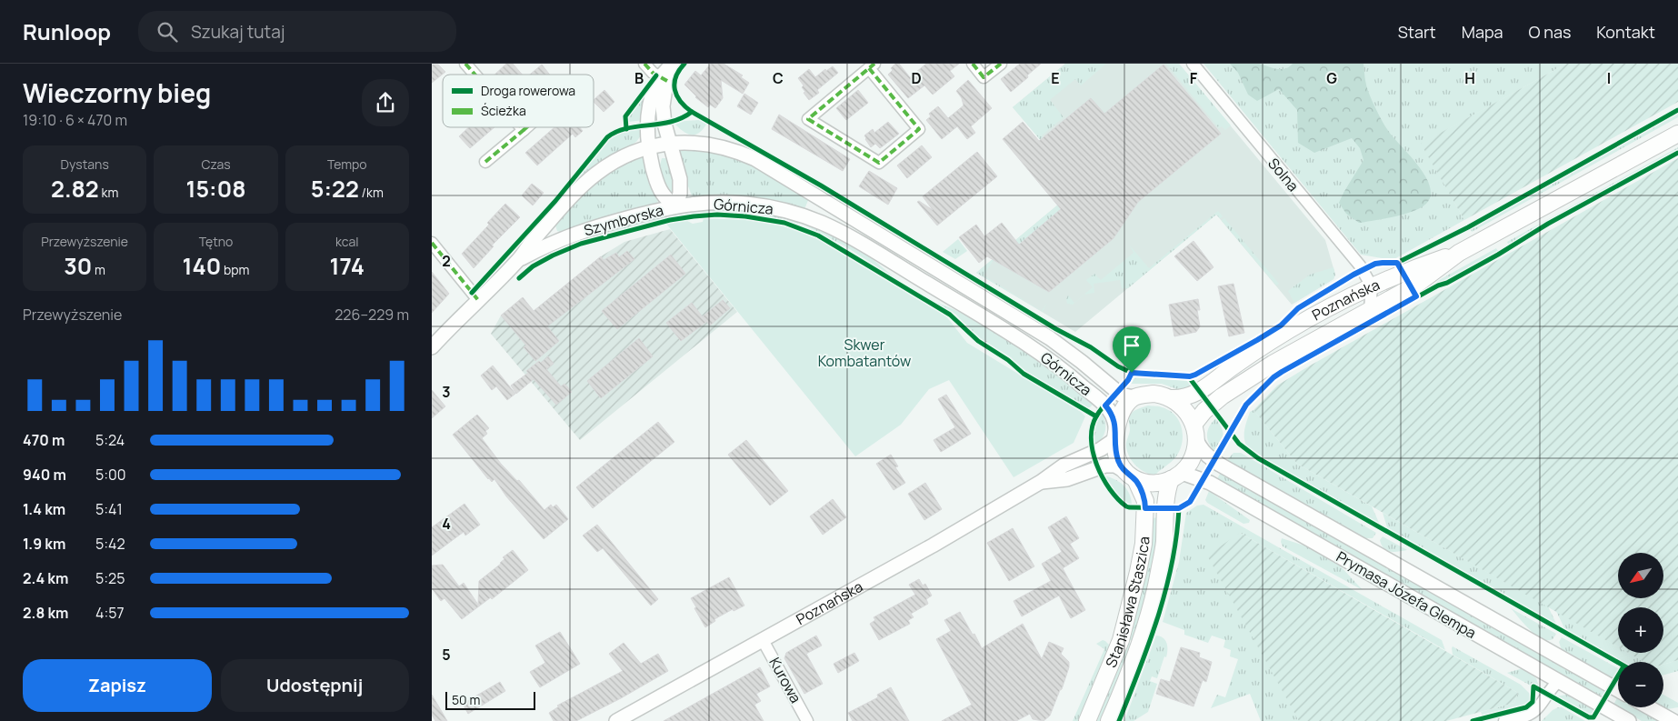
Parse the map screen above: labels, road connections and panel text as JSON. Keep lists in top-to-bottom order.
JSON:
{
  "streets": {
    "main road": ["Poznańska", "Stanisława Staszica"],
    "street": [
      "Solna",
      "Górnicza",
      "Szymborska",
      "Prymasa Józefa Glempa",
      "Kurowa"
    ]
  },
  "crossings": [
    ["Solna", "Poznańska"],
    ["Górnicza", "Szymborska"],
    ["Górnicza", "Poznańska"],
    ["Górnicza", "Prymasa Józefa Glempa"],
    ["Górnicza", "Stanisława Staszica"],
    ["Poznańska", "Prymasa Józefa Glempa"],
    ["Poznańska", "Stanisława Staszica"],
    ["Poznańska", "Kurowa"],
    ["Prymasa Józefa Glempa", "Stanisława Staszica"]
  ],
  "parks": ["Skwer Kombatantów"],
  "legend": ["Droga rowerowa", "Ścieżka"],
  "scale_bar": "50 m",
  "north": "bottom left",
  "page": {
    "header": "Runloop",
    "search": "Szukaj tutaj",
    "nav": [
      "Start",
      "Mapa",
      "O nas",
      "Kontakt"
    ],
    "heading": ["Wieczorny bieg", "19:10 · 6 × 470 m"],
    "stats": [
      ["Dystans", "2.82 km"],
      ["Czas", "15:08"],
      ["Tempo", "5:22 /km"],
      ["Przewyższenie", "30 m"],
      ["Tętno", "140 bpm"],
      ["kcal", "174"]
    ],
    "chart": ["Przewyższenie", "226–229 m"],
    "list": [
      {
        "name": "470 m",
        "note": "5:24"
      },
      {
        "name": "940 m",
        "note": "5:00"
      },
      {
        "name": "1.4 km",
        "note": "5:41"
      },
      {
        "name": "1.9 km",
        "note": "5:42"
      },
      {
        "name": "2.4 km",
        "note": "5:25"
      },
      {
        "name": "2.8 km",
        "note": "4:57"
      }
    ],
    "map_buttons": ["+", "−"],
    "buttons": ["Zapisz", "Udostępnij"],
    "scale": "50 m"
  },
  "grid": {
    "columns": [
      "B",
      "C",
      "D",
      "E",
      "F",
      "G",
      "H",
      "I"
    ],
    "rows": [
      "2",
      "3",
      "4",
      "5"
    ]
  }
}
